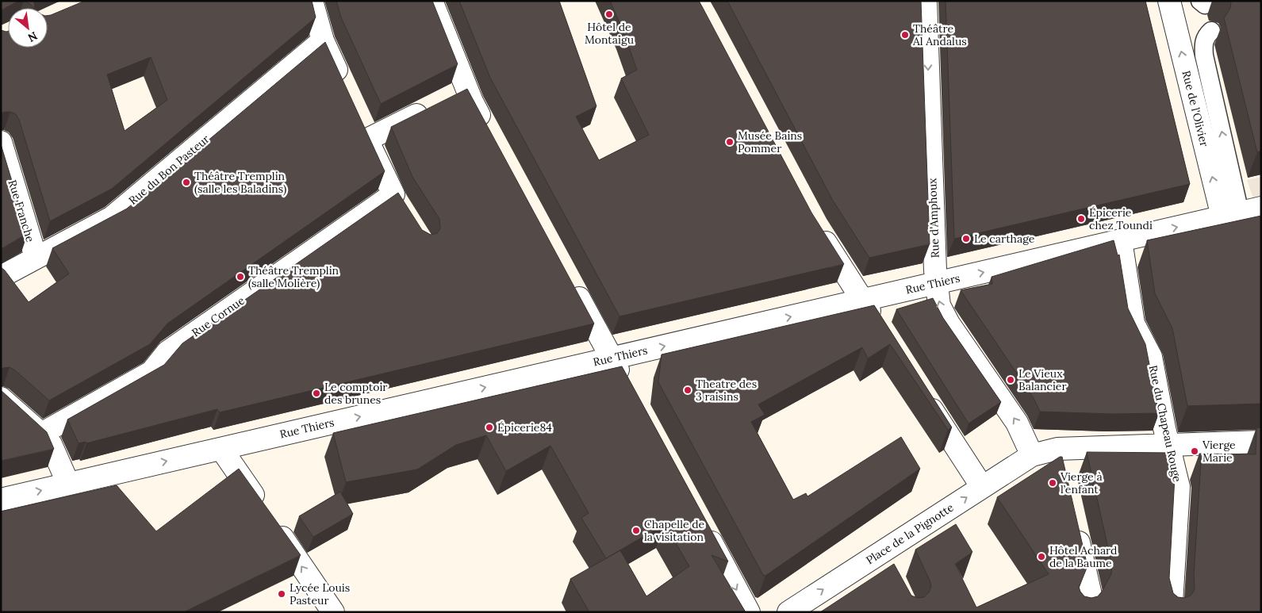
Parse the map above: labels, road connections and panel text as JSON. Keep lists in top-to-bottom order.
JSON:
{
  "streets": {
    "street": [
      "Rue de l'Olivier",
      "Rue du Bon Pasteur",
      "Rue Franche",
      "Rue d'Amphoux",
      "Rue Thiers",
      "Rue Cornue",
      "Rue du Chapeau Rouge",
      "Place de la Pignotte"
    ]
  },
  "crossings": [
    ["Rue de l'Olivier", "Rue Thiers"],
    ["Rue du Bon Pasteur", "Rue Franche"],
    ["Rue d'Amphoux", "Rue Thiers"],
    ["Rue d'Amphoux", "Place de la Pignotte"],
    ["Rue Thiers", "Rue du Chapeau Rouge"],
    ["Rue du Chapeau Rouge", "Place de la Pignotte"]
  ],
  "one_way": ["Rue de l'Olivier", "Rue Thiers", "Place de la Pignotte"],
  "places": [
    "Hôtel de Montaigu",
    "Théâtre Al Andalus",
    "Musée Bains Pommer",
    "Théâtre Tremplin (salle les Baladins)",
    "Épicerie chez Toundi",
    "Le carthage",
    "Théâtre Tremplin (salle Molière)",
    "Le Vieux Balancier",
    "Theatre des 3 raisins",
    "Le comptoir des brunes",
    "Épicerie84",
    "Vierge Marie",
    "Vierge à l’enfant",
    "Chapelle de la visitation",
    "Hôtel Achard de la Baume",
    "Lycée Louis Pasteur"
  ],
  "north": "bottom right"
}
